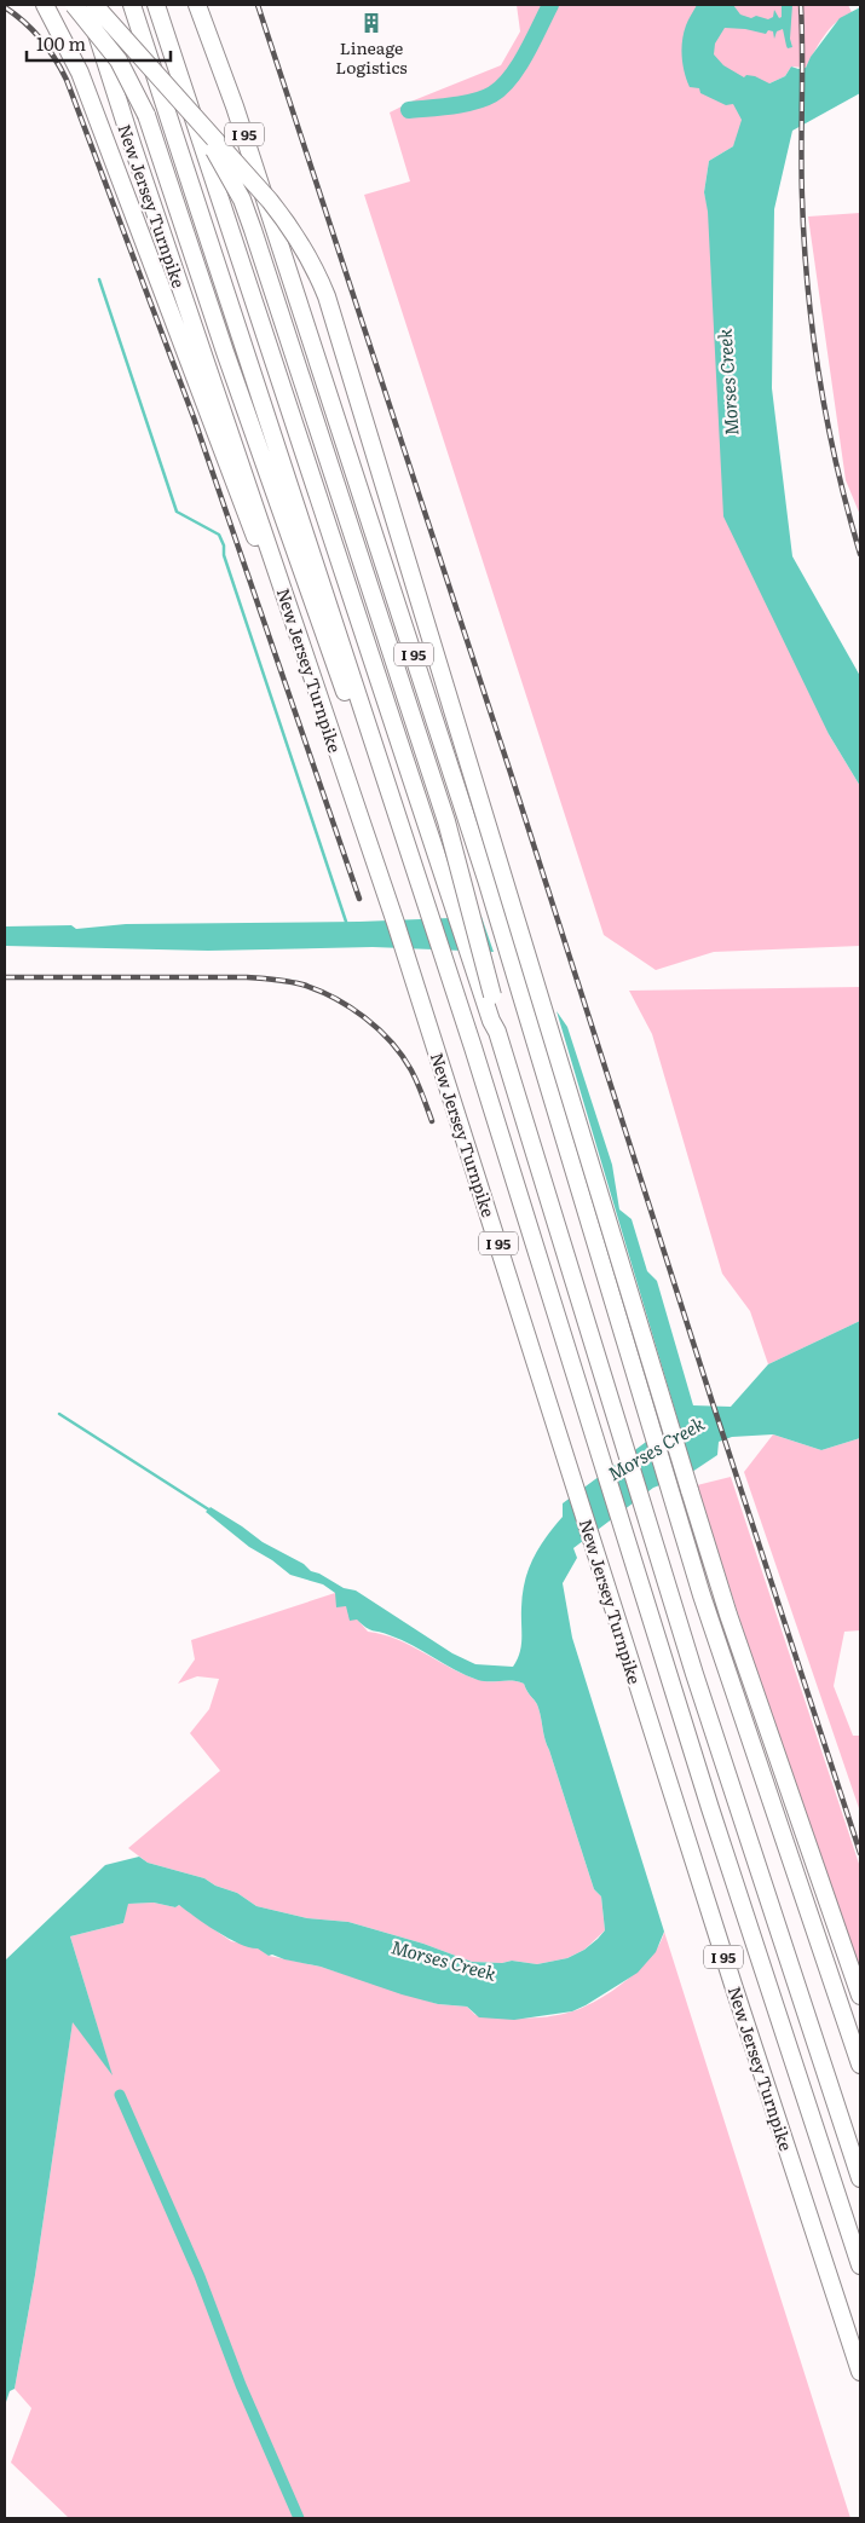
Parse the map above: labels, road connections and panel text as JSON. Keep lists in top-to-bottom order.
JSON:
{
  "streets": {
    "highway": ["I 95", "New Jersey Turnpike"]
  },
  "water": ["Morses Creek"],
  "places": {
    "building": ["Lineage Logistics"]
  },
  "scale_bar": "100 m"
}
